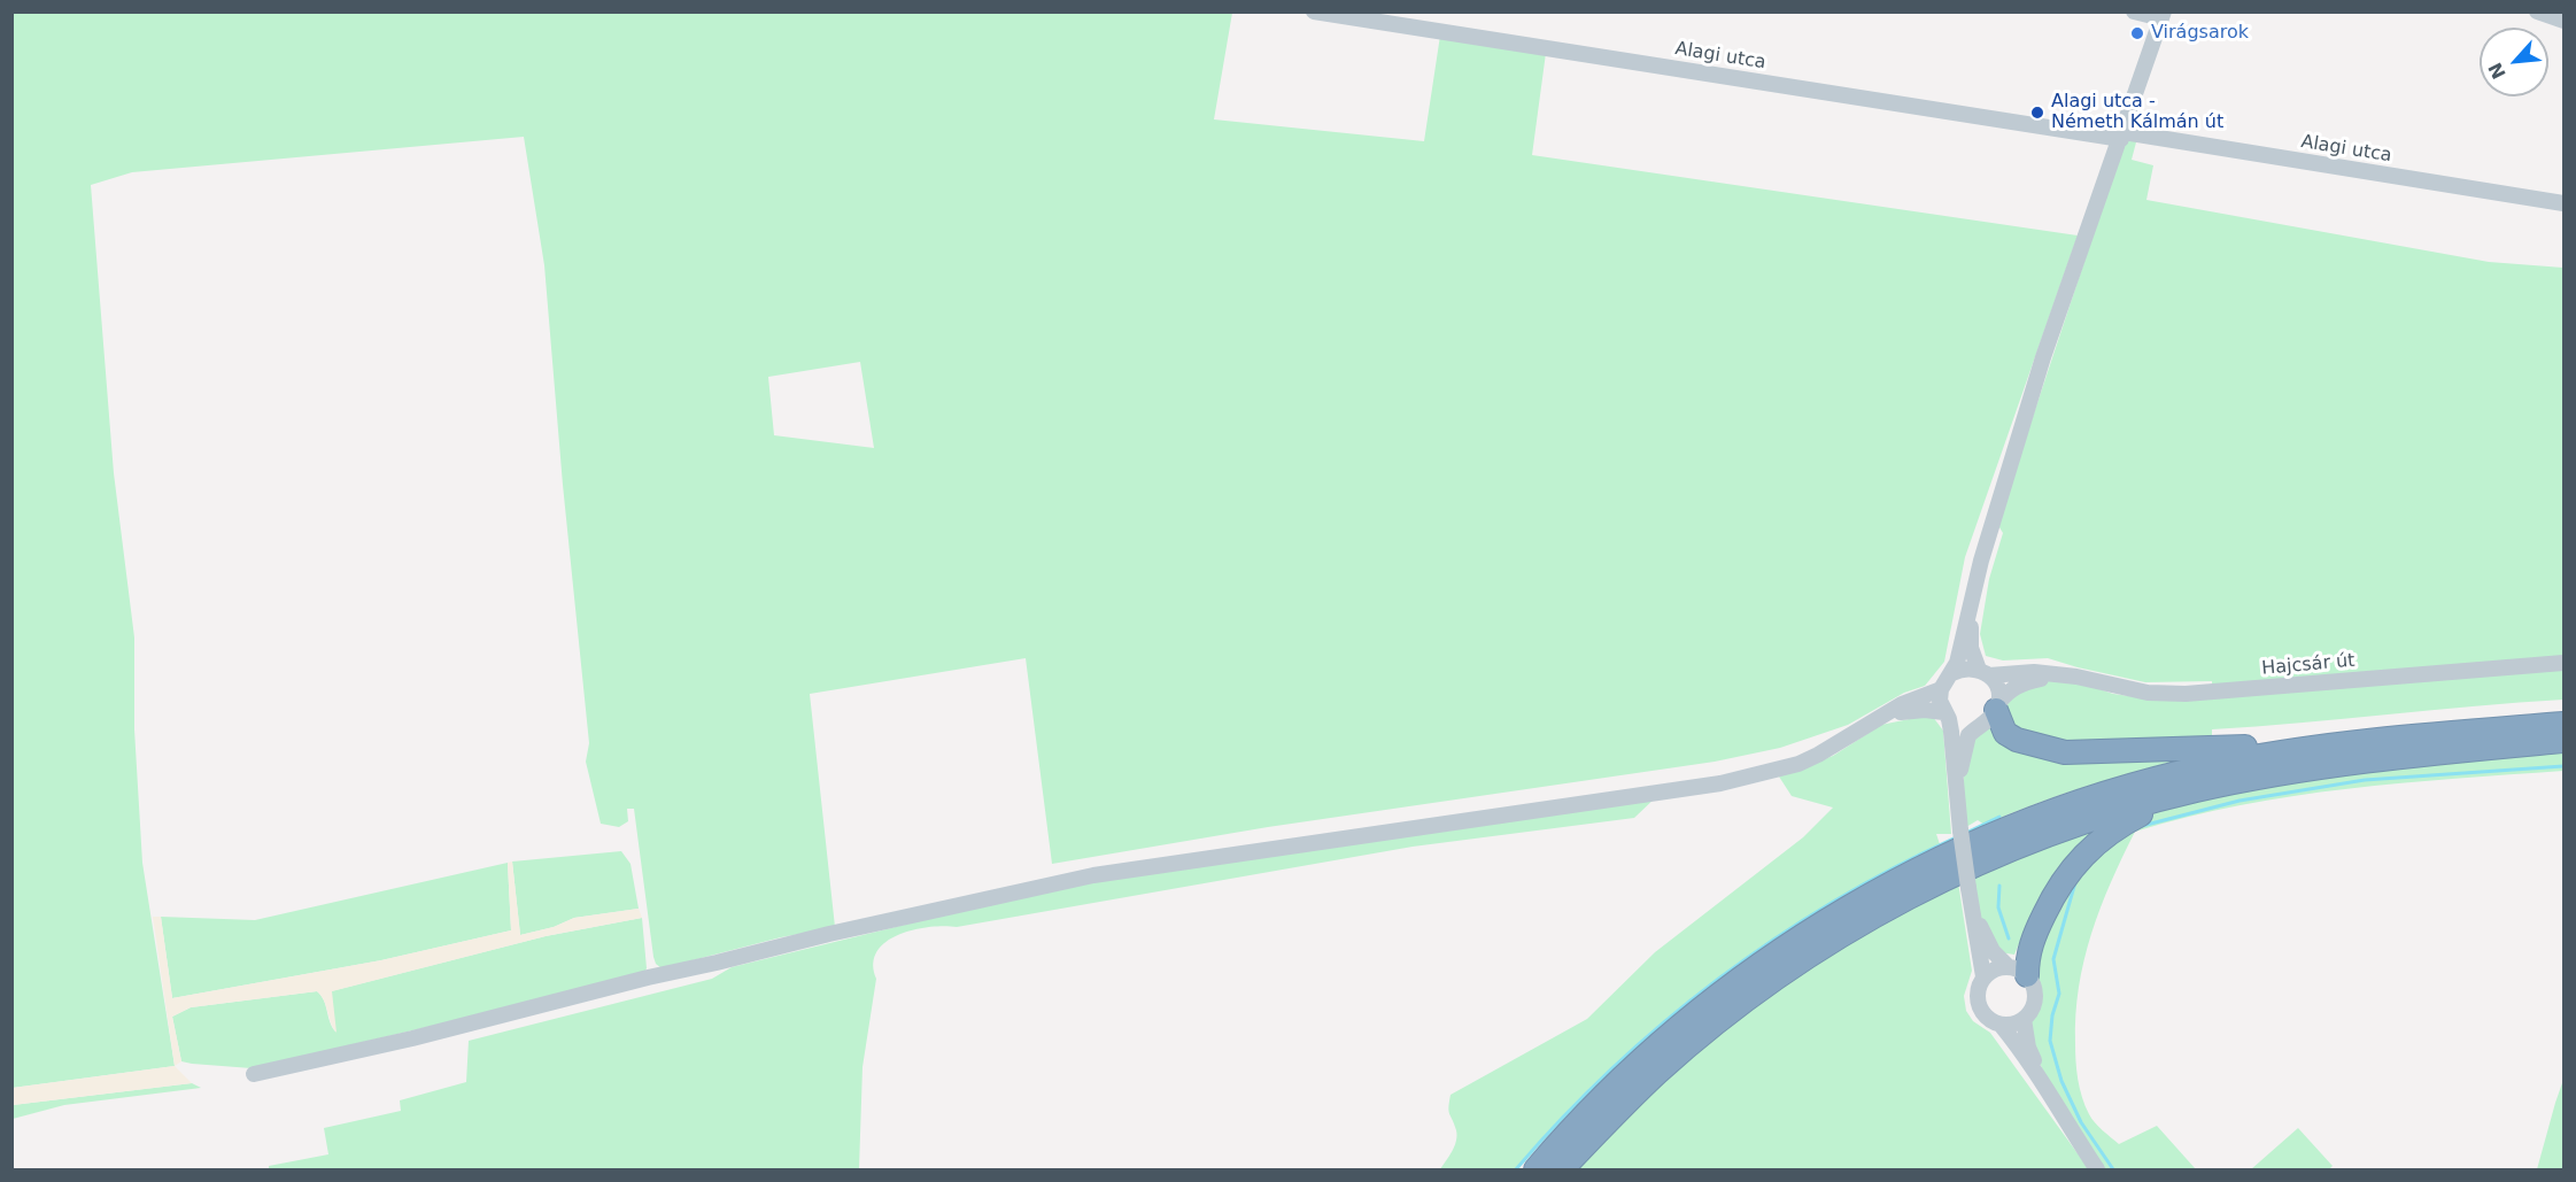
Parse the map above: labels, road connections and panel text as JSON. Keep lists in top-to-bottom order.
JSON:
{
  "streets": {
    "street": ["Alagi utca", "Hajcsár út"]
  },
  "places": ["Virágsarok", "Alagi utca - Németh Kálmán út"],
  "north": "bottom left"
}
